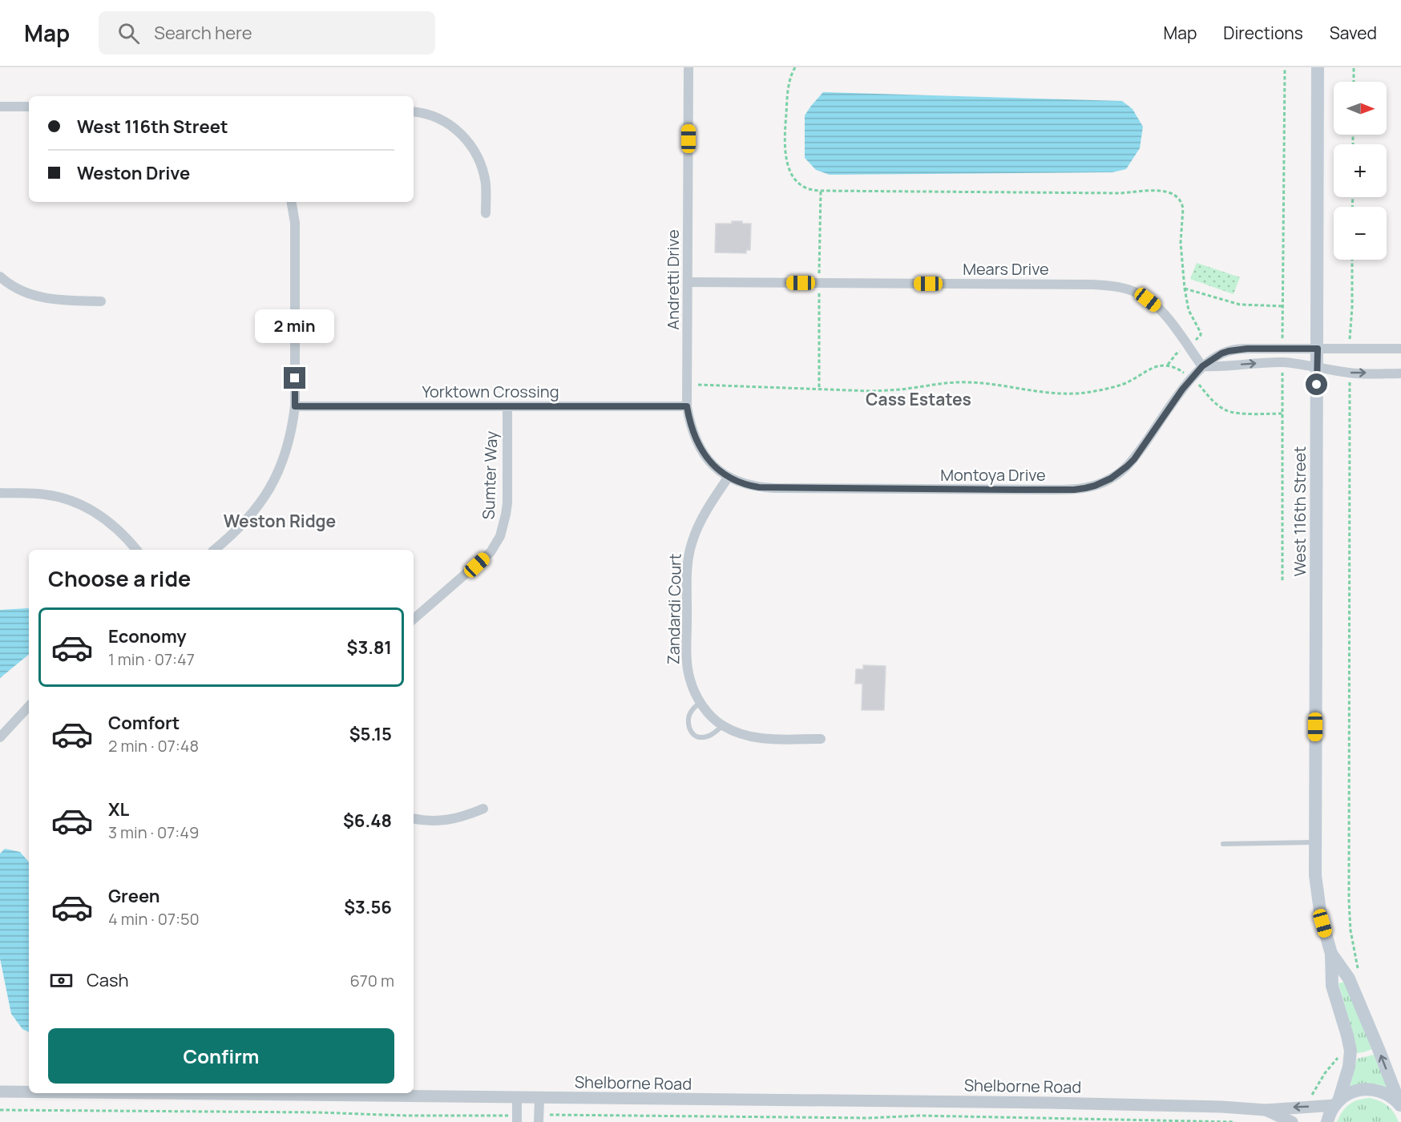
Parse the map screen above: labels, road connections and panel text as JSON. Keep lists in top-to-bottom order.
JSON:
{
  "streets": {
    "main road": ["West 116th Street"],
    "street": [
      "Mears Drive",
      "Andretti Drive",
      "Yorktown Crossing",
      "Montoya Drive",
      "Sumter Way",
      "Zandardi Court",
      "Shelborne Road"
    ]
  },
  "crossings": [
    ["Mears Drive", "Andretti Drive"],
    ["Mears Drive", "Montoya Drive"],
    ["Andretti Drive", "Yorktown Crossing"],
    ["Andretti Drive", "Montoya Drive"],
    ["Andretti Drive", "Zandardi Court"],
    ["Yorktown Crossing", "Sumter Way"],
    ["Montoya Drive", "West 116th Street"],
    ["Montoya Drive", "Zandardi Court"],
    ["West 116th Street", "Shelborne Road"]
  ],
  "districts": ["Cass Estates", "Weston Ridge"],
  "north": "right",
  "page": {
    "header": "Map",
    "search": "Search here",
    "nav": ["Map", "Directions", "Saved"],
    "map_buttons": ["+", "−"],
    "banner": ["West 116th Street", "Weston Drive"],
    "bubble": "2 min",
    "heading": "Choose a ride",
    "list": [
      {
        "name": "Economy",
        "note": "1 min · 07:47",
        "value": "$3.81"
      },
      {
        "name": "Comfort",
        "note": "2 min · 07:48",
        "value": "$5.15"
      },
      {
        "name": "XL",
        "note": "3 min · 07:49",
        "value": "$6.48"
      },
      {
        "name": "Green",
        "note": "4 min · 07:50",
        "value": "$3.56"
      }
    ],
    "pay": ["Cash", "670 m"],
    "buttons": "Confirm"
  }
}
